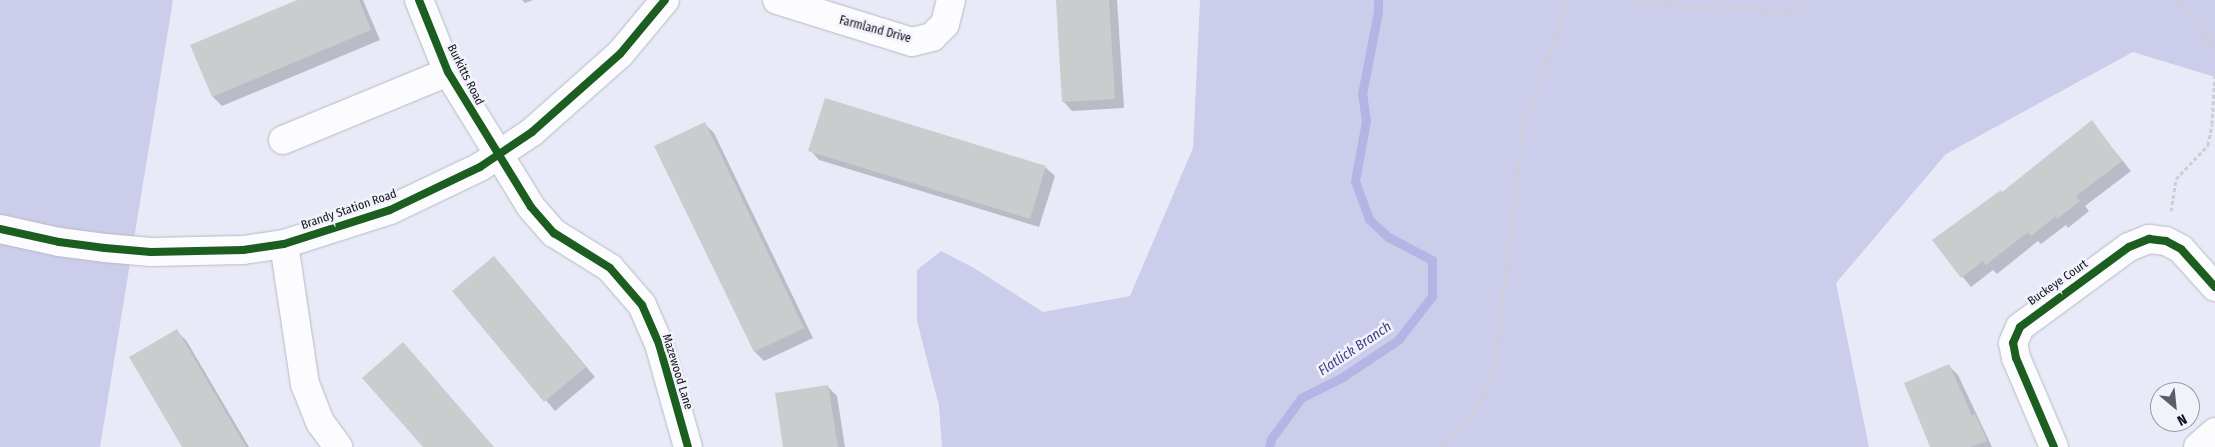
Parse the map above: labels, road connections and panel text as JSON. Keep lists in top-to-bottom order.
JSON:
{
  "streets": {
    "street": [
      "Farmland Drive",
      "Burkitts Road",
      "Brandy Station Road",
      "Buckeye Court",
      "Mazewood Lane"
    ]
  },
  "crossings": [
    ["Burkitts Road", "Brandy Station Road"],
    ["Burkitts Road", "Mazewood Lane"],
    ["Brandy Station Road", "Mazewood Lane"]
  ],
  "water": ["Flatlick Branch"],
  "north": "bottom right"
}
